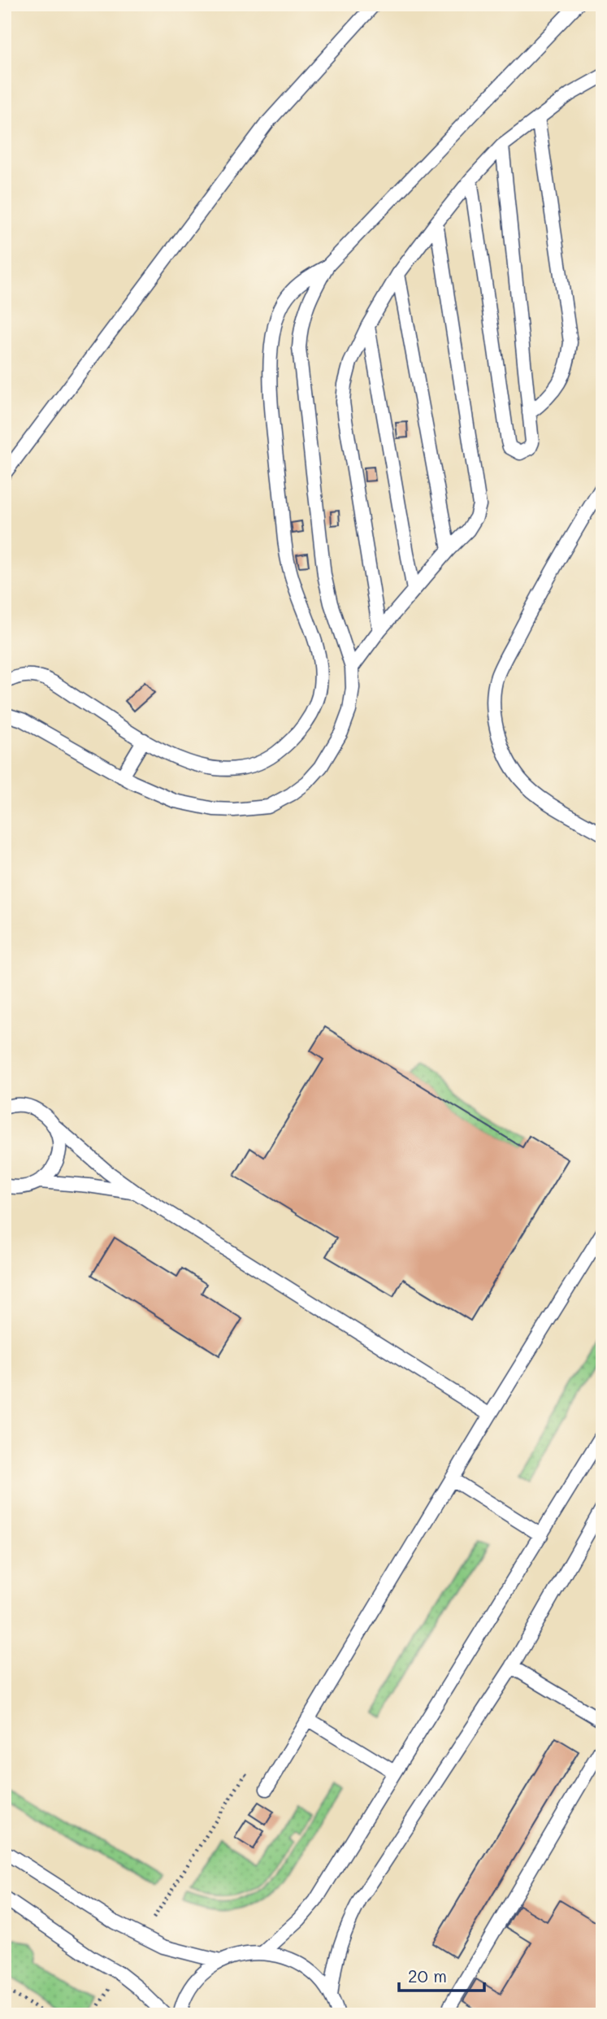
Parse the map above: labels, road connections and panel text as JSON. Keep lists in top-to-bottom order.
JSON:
{
  "scale_bar": "20 m"
}
